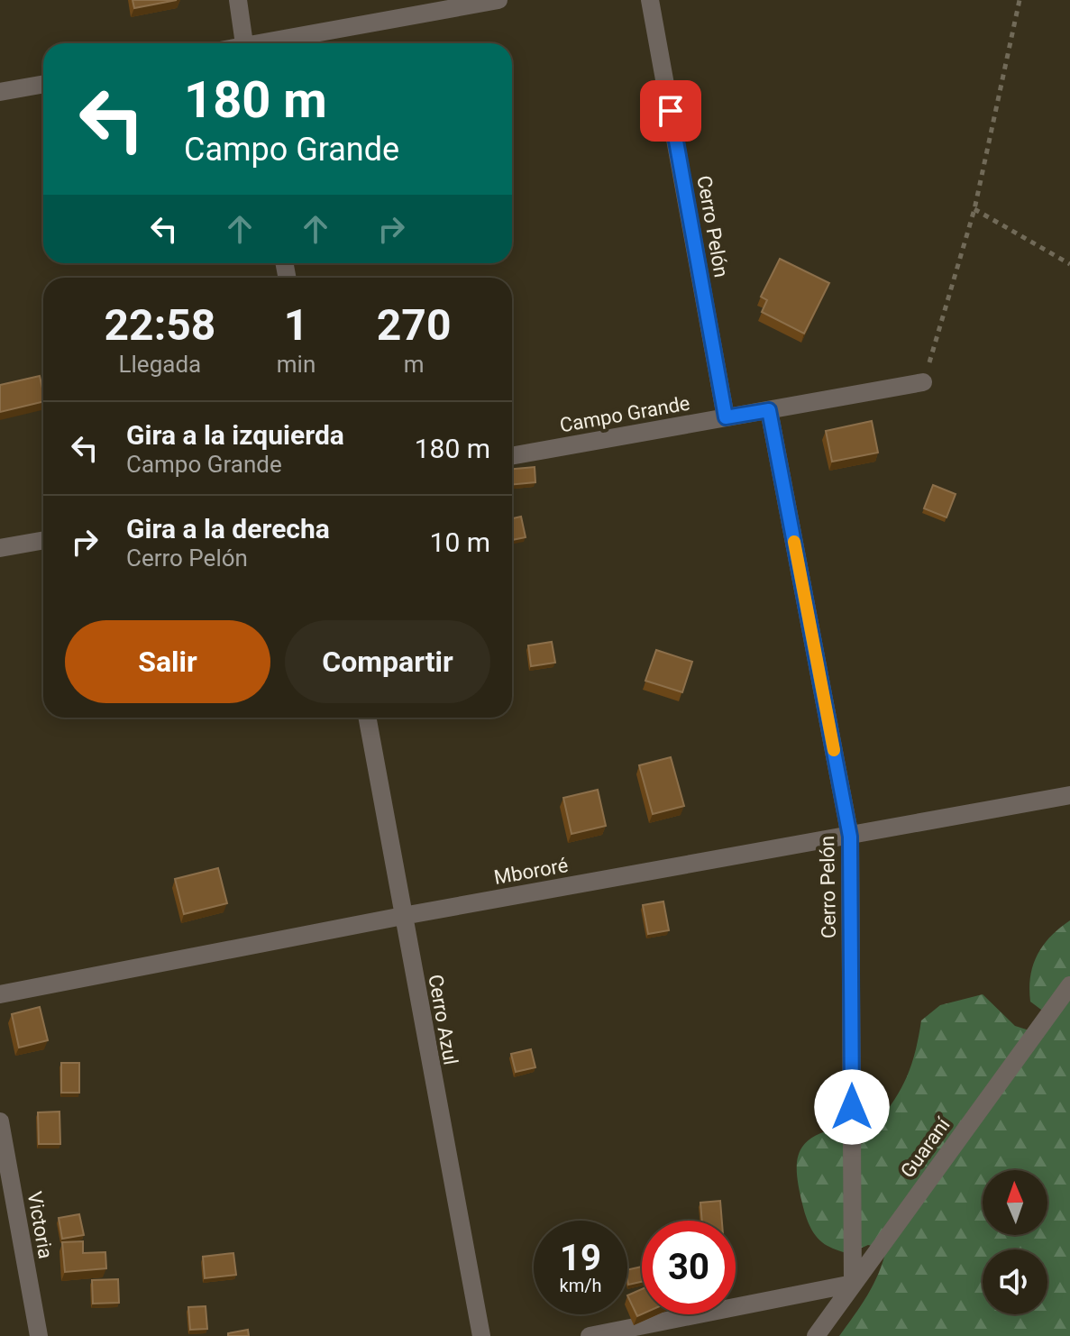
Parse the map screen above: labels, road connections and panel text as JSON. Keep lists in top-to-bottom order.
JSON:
{
  "streets": {
    "street": [
      "Cerro Pelón",
      "Campo Grande",
      "Mbororé",
      "Cerro Azul",
      "Guaraní",
      "Victoria"
    ]
  },
  "crossings": [
    ["Cerro Pelón", "Campo Grande"],
    ["Cerro Pelón", "Mbororé"],
    ["Cerro Pelón", "Guaraní"],
    ["Mbororé", "Cerro Azul"]
  ],
  "north": "top",
  "page": {
    "turn": ["180 m", "Campo Grande"],
    "eta": [
      "22:58",
      "Llegada",
      "1",
      "min",
      "270",
      "m"
    ],
    "list": [
      {
        "name": "Gira a la izquierda",
        "note": "Campo Grande",
        "value": "180 m"
      },
      {
        "name": "Gira a la derecha",
        "note": "Cerro Pelón",
        "value": "10 m"
      }
    ],
    "buttons": ["Salir", "Compartir"],
    "speed": "19 km/h",
    "limit": "30"
  }
}
